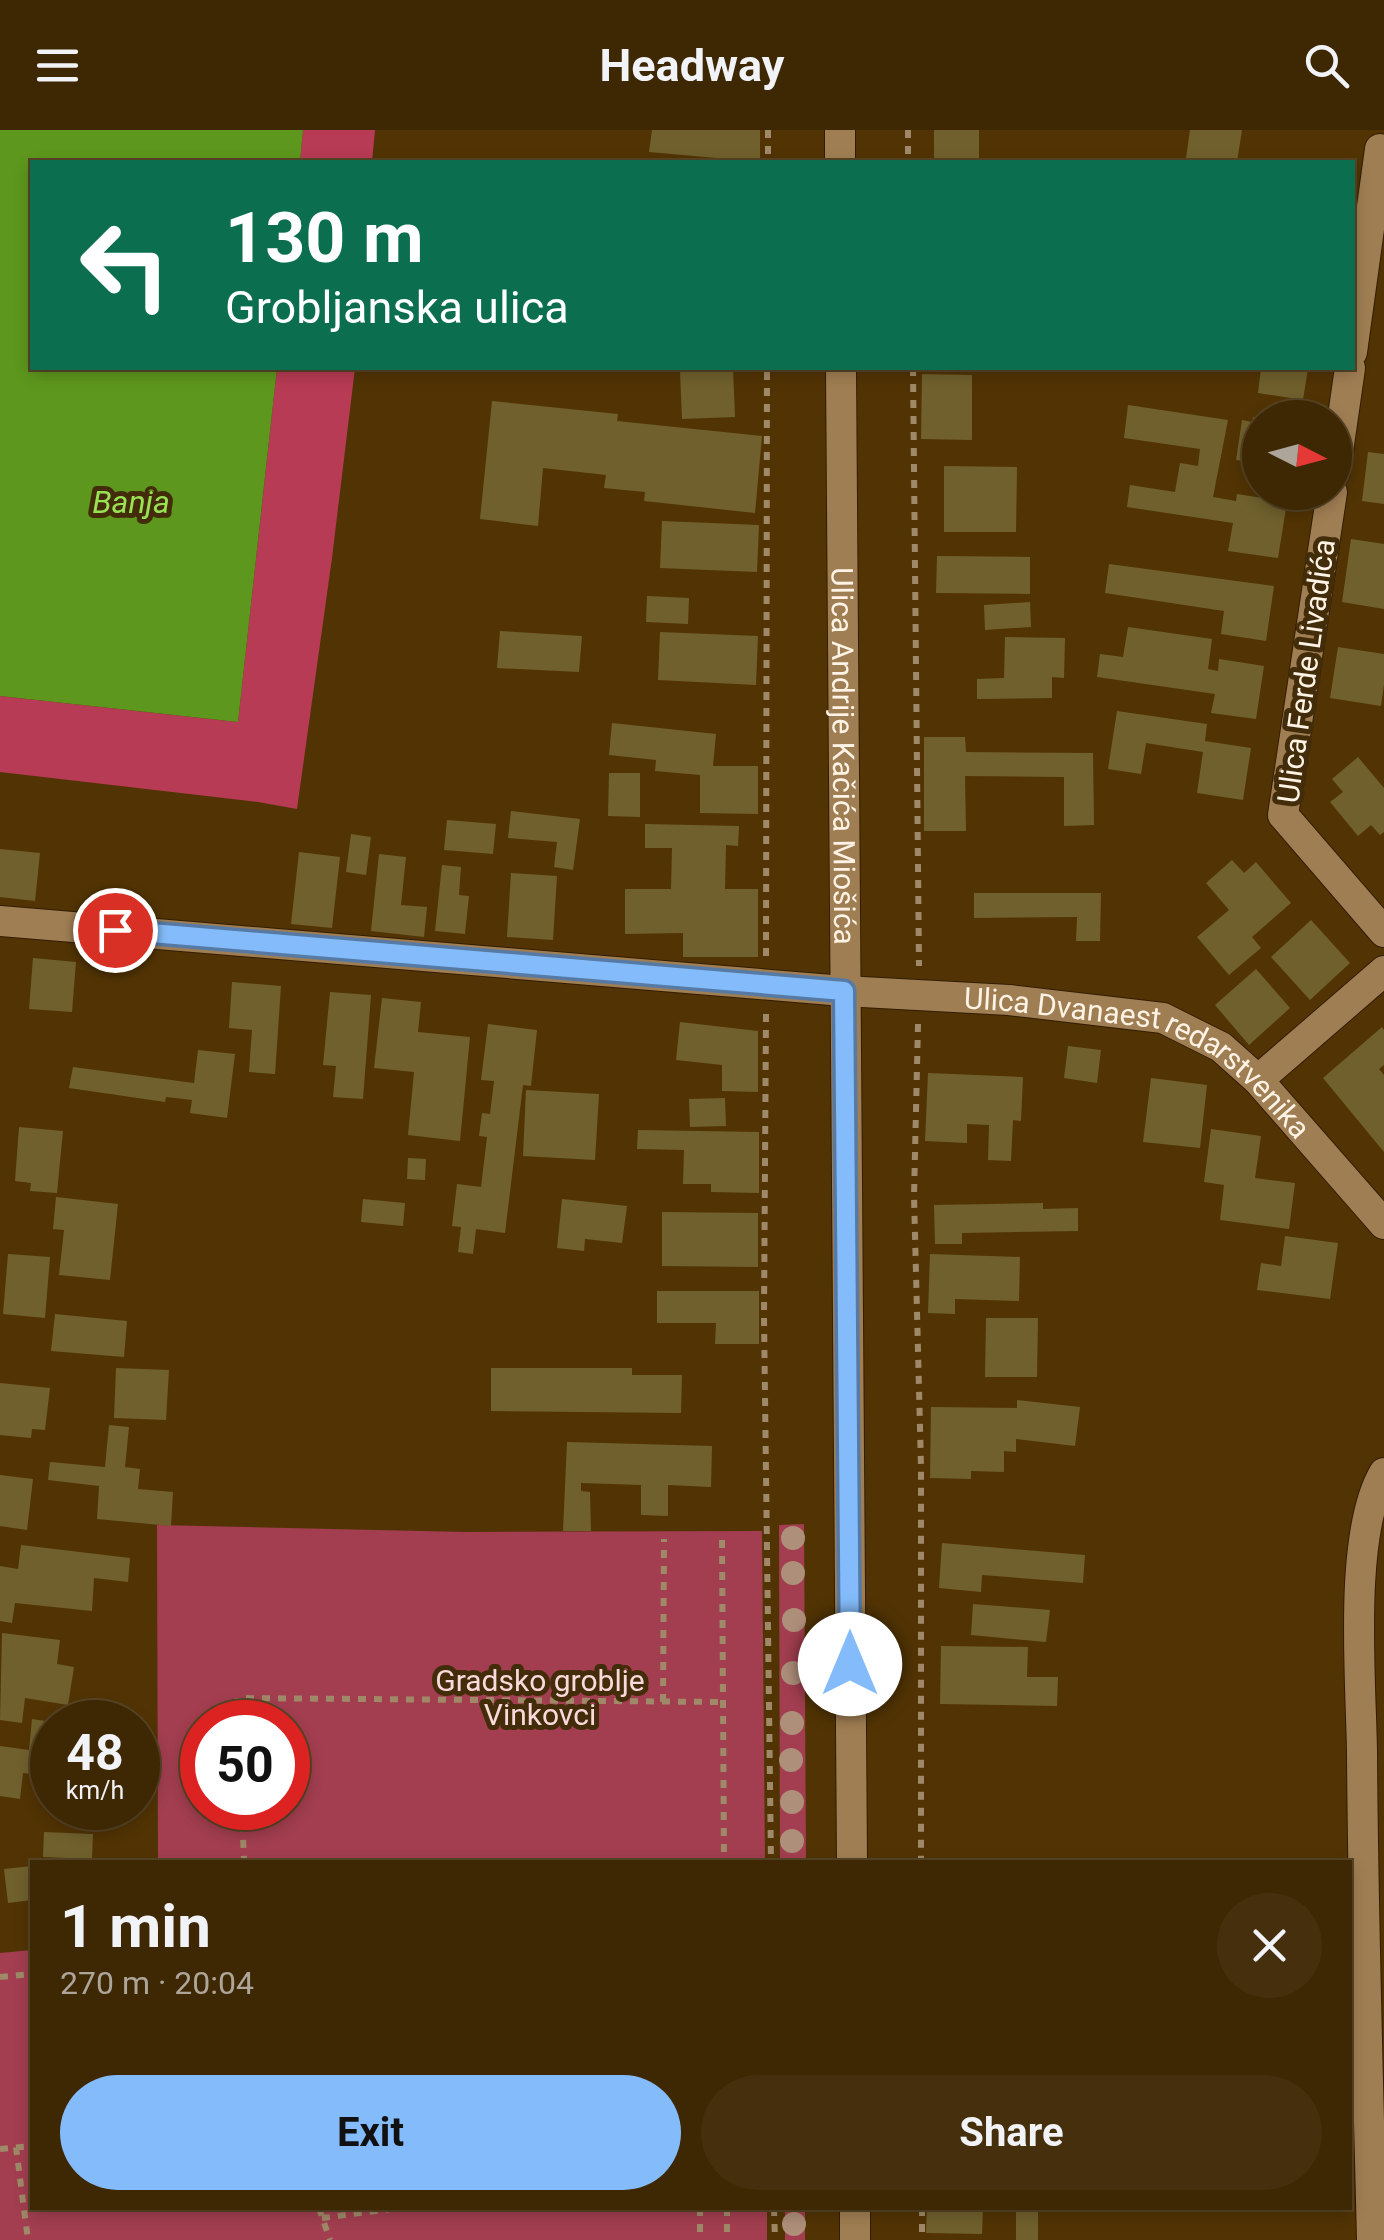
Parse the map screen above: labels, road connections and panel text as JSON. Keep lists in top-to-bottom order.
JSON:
{
  "streets": {
    "street": ["Ulica Ferde Livadića", "Ulica Andrije Kačića Miošića", "Ulica Dvanaest redarstvenika"]
  },
  "crossings": [
    ["Ulica Andrije Kačića Miošića", "Ulica Dvanaest redarstvenika"]
  ],
  "water": ["Banja"],
  "parks": ["Gradsko groblje Vinkovci"],
  "north": "right",
  "page": {
    "header": "Headway",
    "turn": ["130 m", "Grobljanska ulica"],
    "speed": "48 km/h",
    "limit": "50",
    "heading": ["1 min", "270 m · 20:04"],
    "buttons": ["Exit", "Share"]
  }
}
